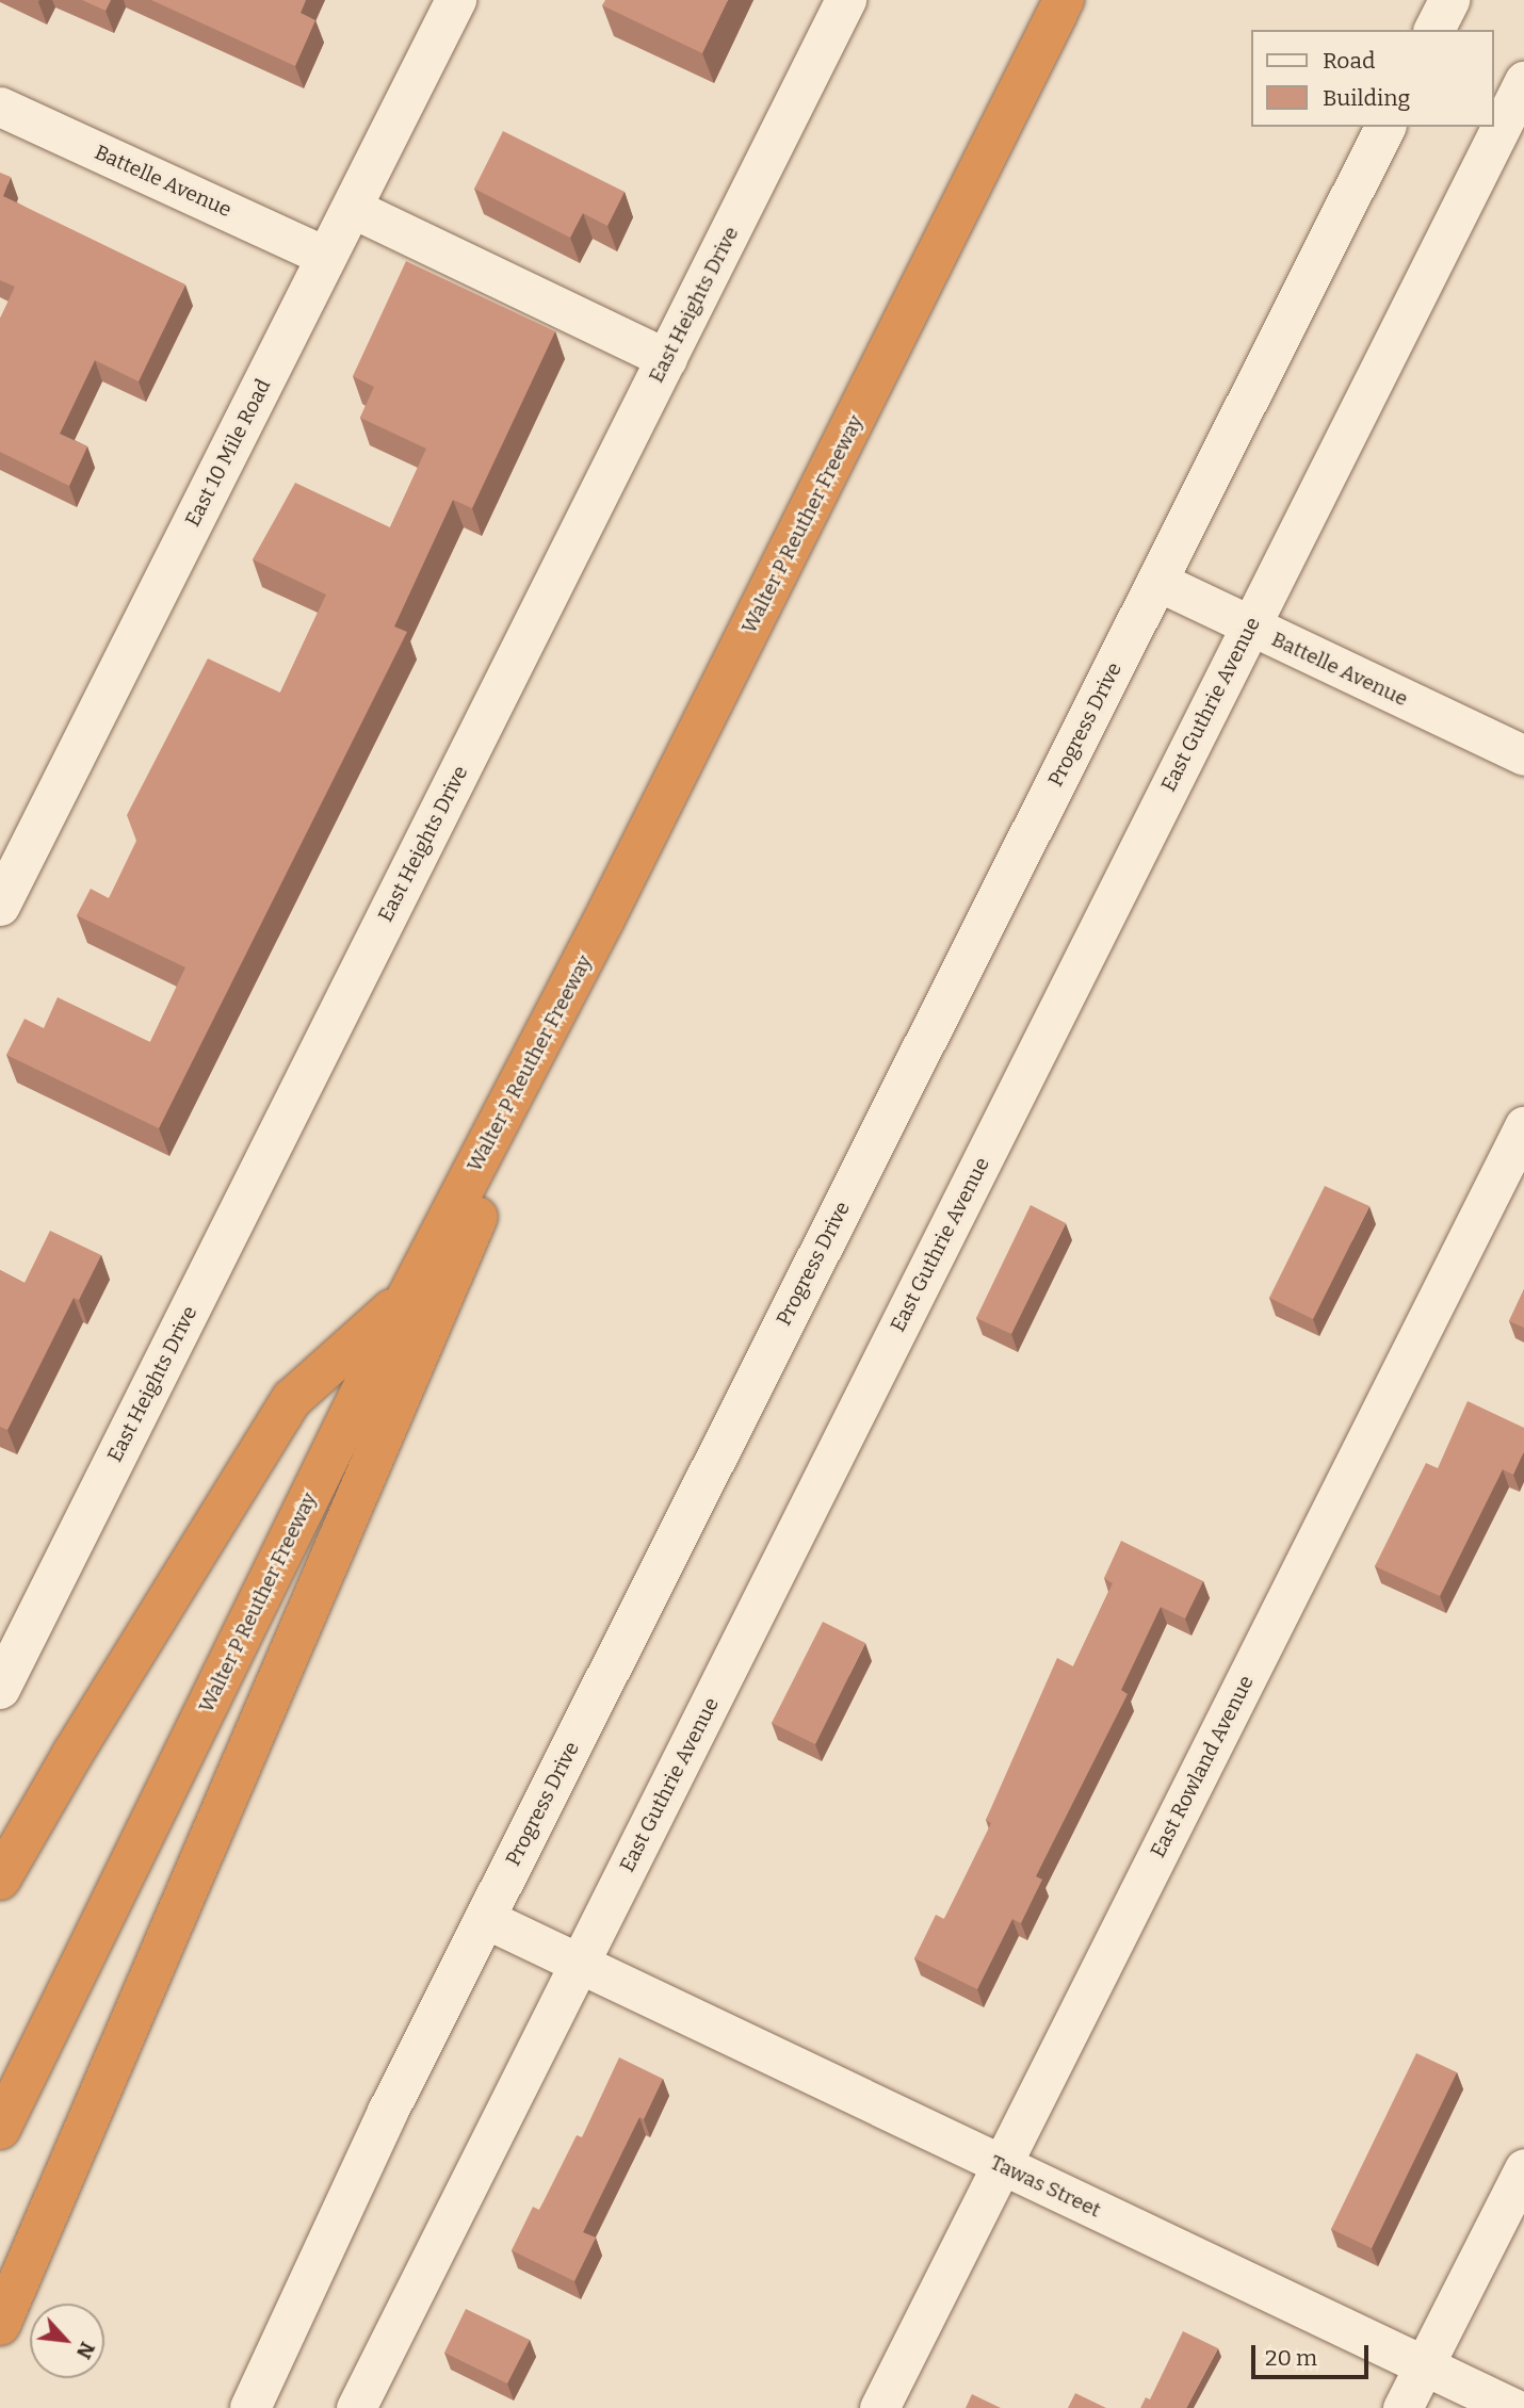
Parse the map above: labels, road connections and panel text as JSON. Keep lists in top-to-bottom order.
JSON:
{
  "streets": {
    "highway": ["Walter P Reuther Freeway"],
    "main road": ["East Heights Drive", "East 10 Mile Road", "Progress Drive"],
    "street": [
      "Battelle Avenue",
      "East Guthrie Avenue",
      "East Rowland Avenue",
      "Tawas Street"
    ]
  },
  "crossings": [
    ["Battelle Avenue", "East 10 Mile Road"],
    ["Battelle Avenue", "East Guthrie Avenue"],
    ["Battelle Avenue", "Progress Drive"],
    ["East Guthrie Avenue", "Tawas Street"],
    ["Progress Drive", "Tawas Street"],
    ["East Rowland Avenue", "Tawas Street"]
  ],
  "legend": ["Road", "Building"],
  "scale_bar": "20 m",
  "north": "bottom right"
}
